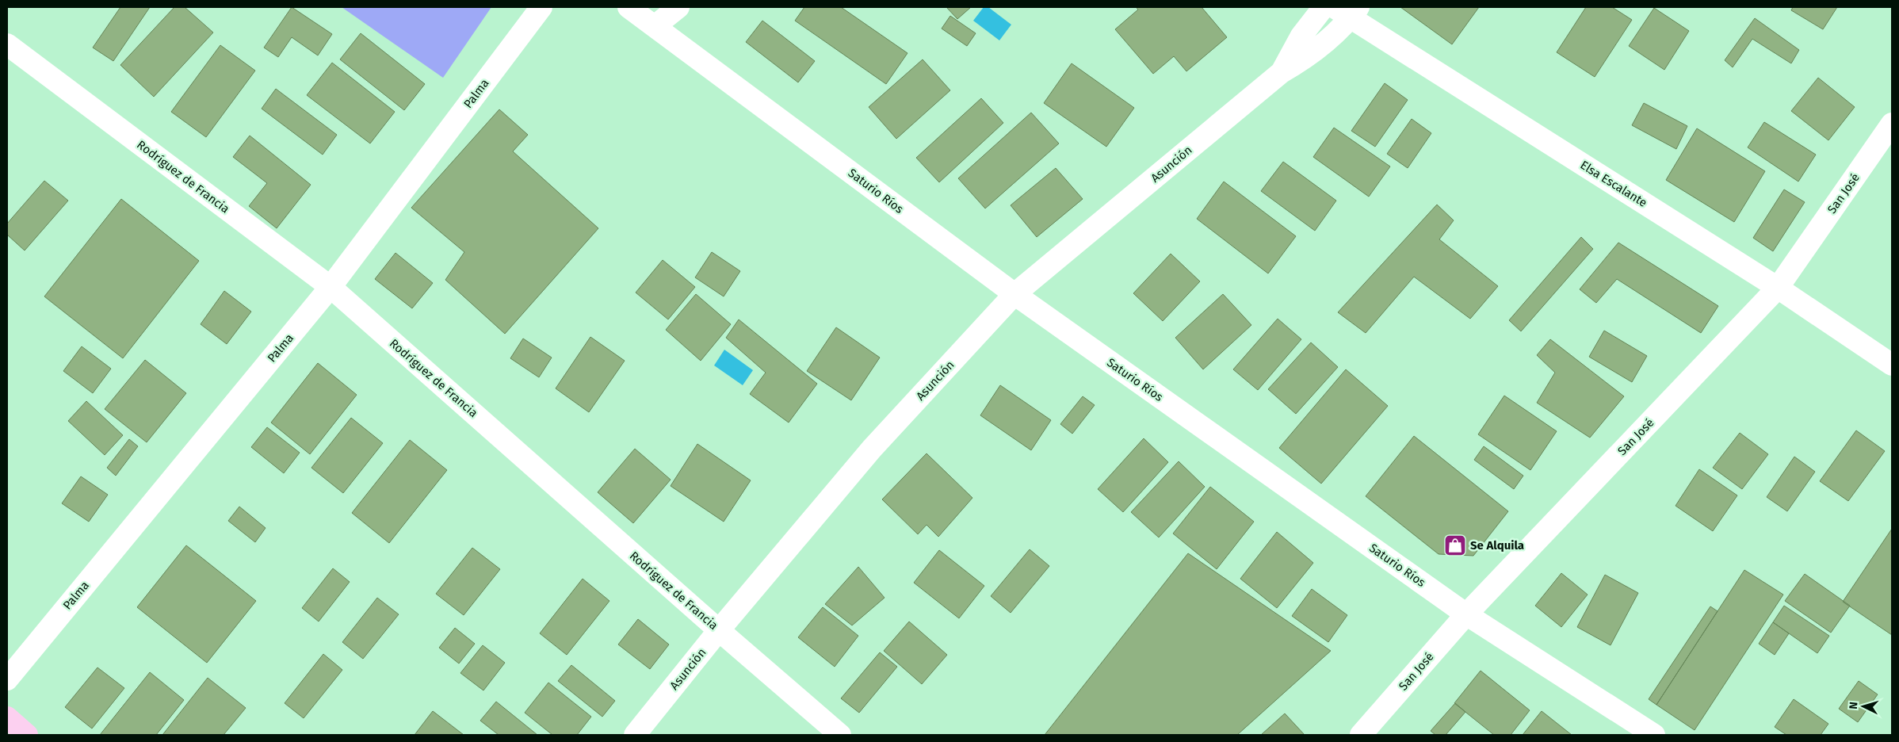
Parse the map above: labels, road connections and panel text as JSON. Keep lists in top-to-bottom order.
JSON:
{
  "streets": {
    "street": [
      "Palma",
      "Asunción",
      "Rodríguez de Francia",
      "Elsa Escalante",
      "Saturio Ríos",
      "San José"
    ]
  },
  "crossings": [
    ["Palma", "Rodríguez de Francia"],
    ["Asunción", "Rodríguez de Francia"],
    ["Asunción", "Elsa Escalante"],
    ["Asunción", "Saturio Ríos"],
    ["Elsa Escalante", "San José"],
    ["Saturio Ríos", "San José"]
  ],
  "places": {
    "shop": ["Se Alquila"]
  },
  "north": "left"
}
